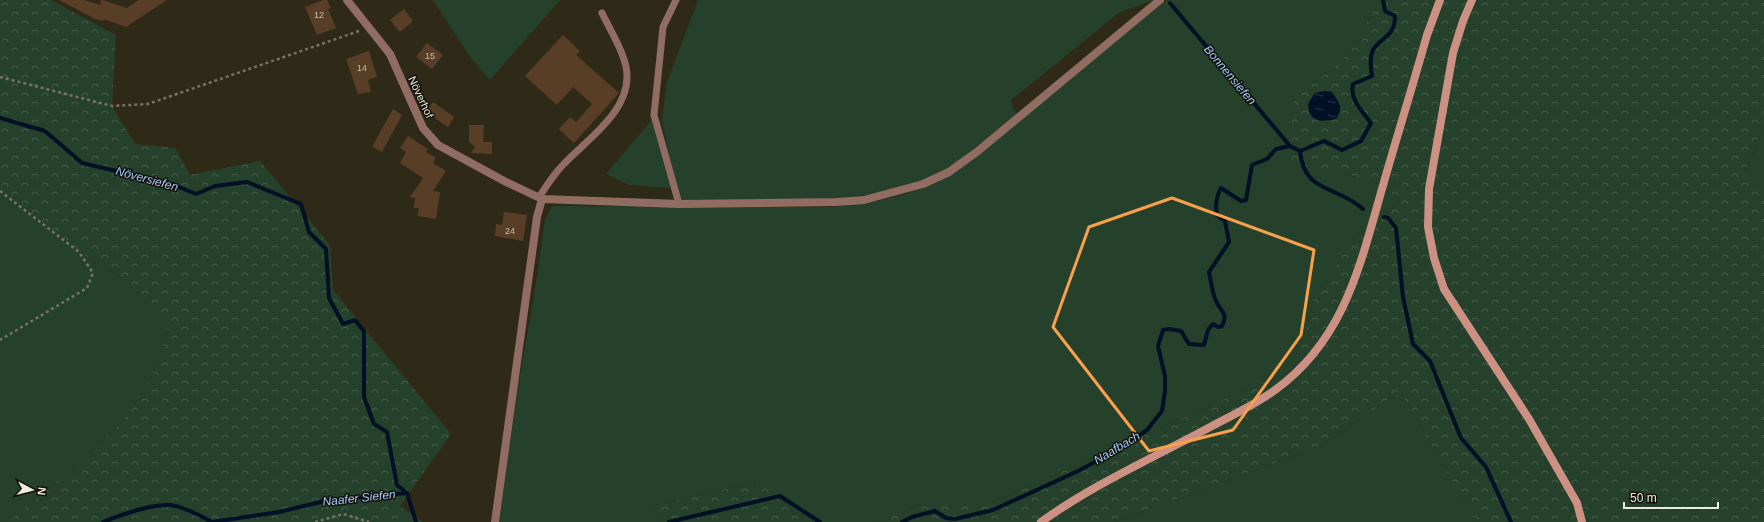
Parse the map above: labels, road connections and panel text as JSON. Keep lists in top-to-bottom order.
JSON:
{
  "streets": {
    "street": ["Növerhof"]
  },
  "water": [
    "Bonnensiefen",
    "Növersiefen",
    "Naafbach",
    "Naafer Siefen"
  ],
  "house_numbers": [
    "12",
    "15",
    "14",
    "24"
  ],
  "scale_bar": "50 m",
  "north": "right"
}
